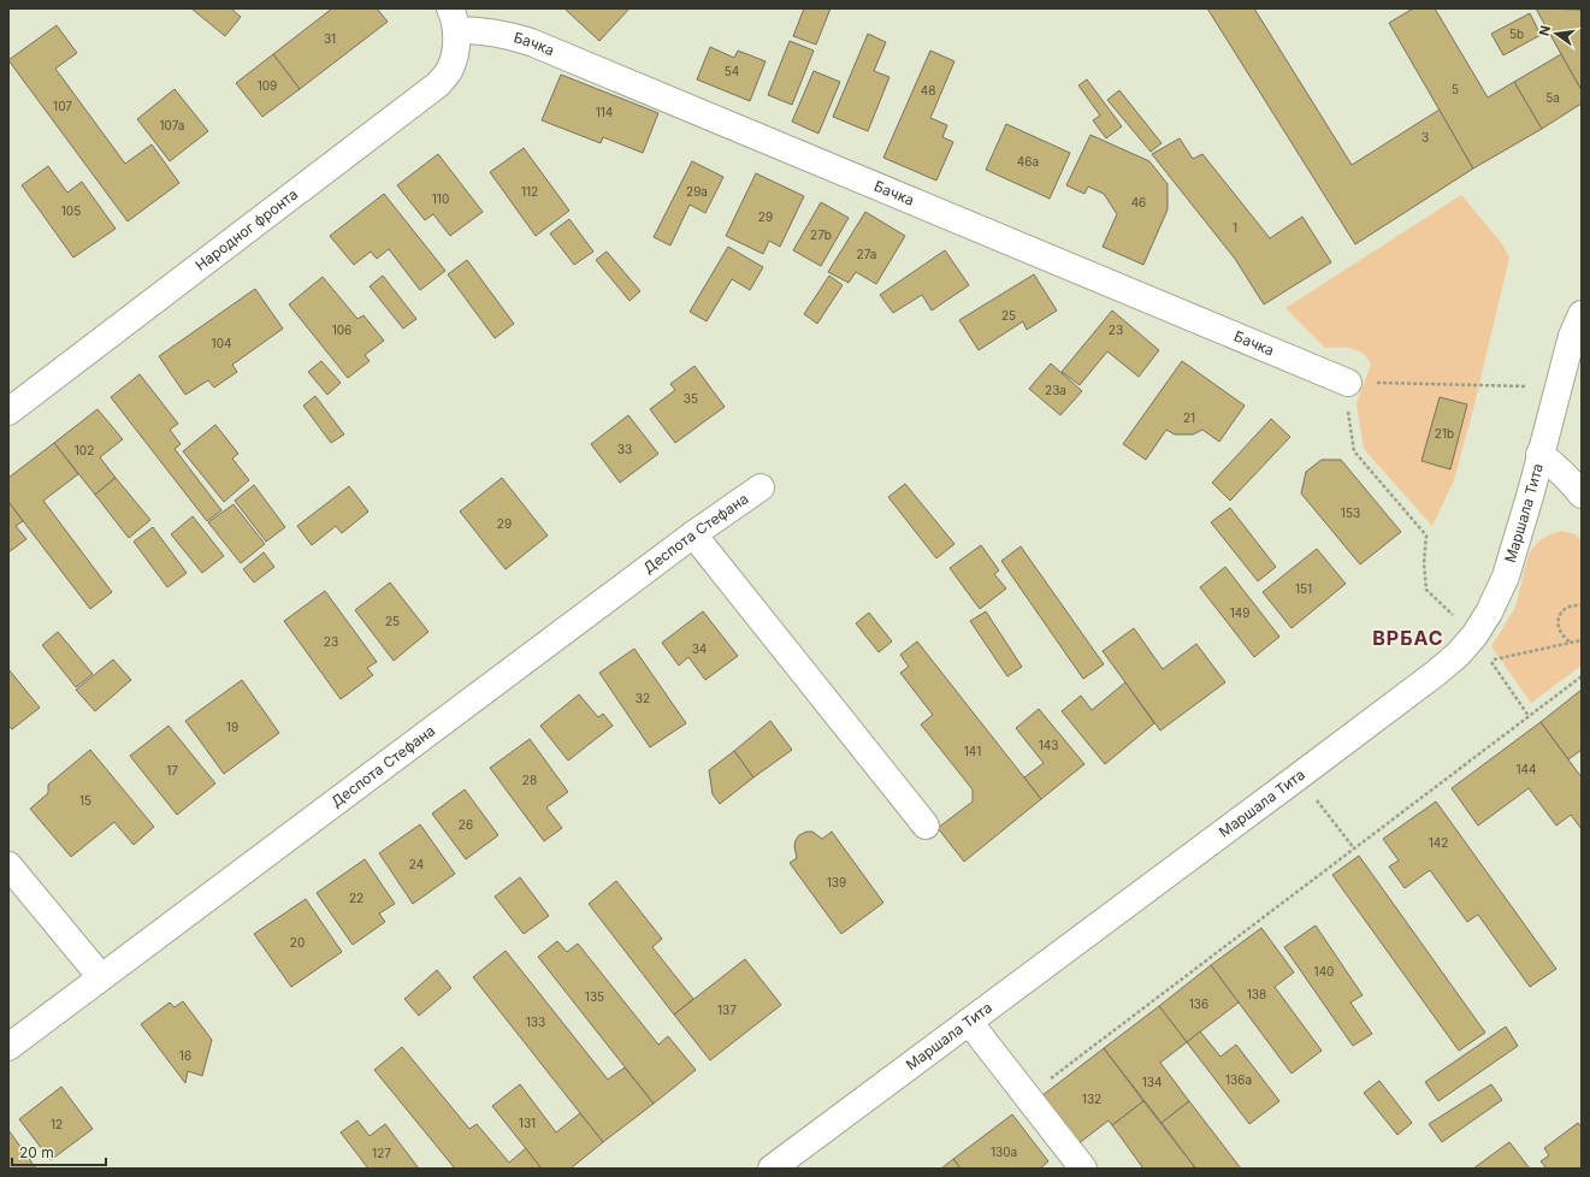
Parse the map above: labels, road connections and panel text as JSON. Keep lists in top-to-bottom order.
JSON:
{
  "streets": {
    "street": [
      "Бачка",
      "Народног фронта",
      "Маршала Тита",
      "Деспота Стефана"
    ]
  },
  "crossings": [
    ["Бачка", "Народног фронта"]
  ],
  "districts": ["ВРБАС"],
  "house_numbers": [
    "5b",
    "31",
    "54",
    "109",
    "5",
    "48",
    "5a",
    "107",
    "114",
    "107a",
    "3",
    "46a",
    "112",
    "29a",
    "110",
    "46",
    "105",
    "29",
    "1",
    "27b",
    "27a",
    "25",
    "106",
    "23",
    "104",
    "23a",
    "35",
    "21",
    "21b",
    "33",
    "102",
    "153",
    "29",
    "151",
    "149",
    "25",
    "23",
    "34",
    "32",
    "19",
    "143",
    "141",
    "144",
    "17",
    "28",
    "15",
    "26",
    "142",
    "24",
    "139",
    "22",
    "20",
    "140",
    "138",
    "135",
    "136",
    "137",
    "133",
    "16",
    "136a",
    "134",
    "132",
    "131",
    "12",
    "130a",
    "127"
  ],
  "scale_bar": "20 m",
  "north": "left"
}
